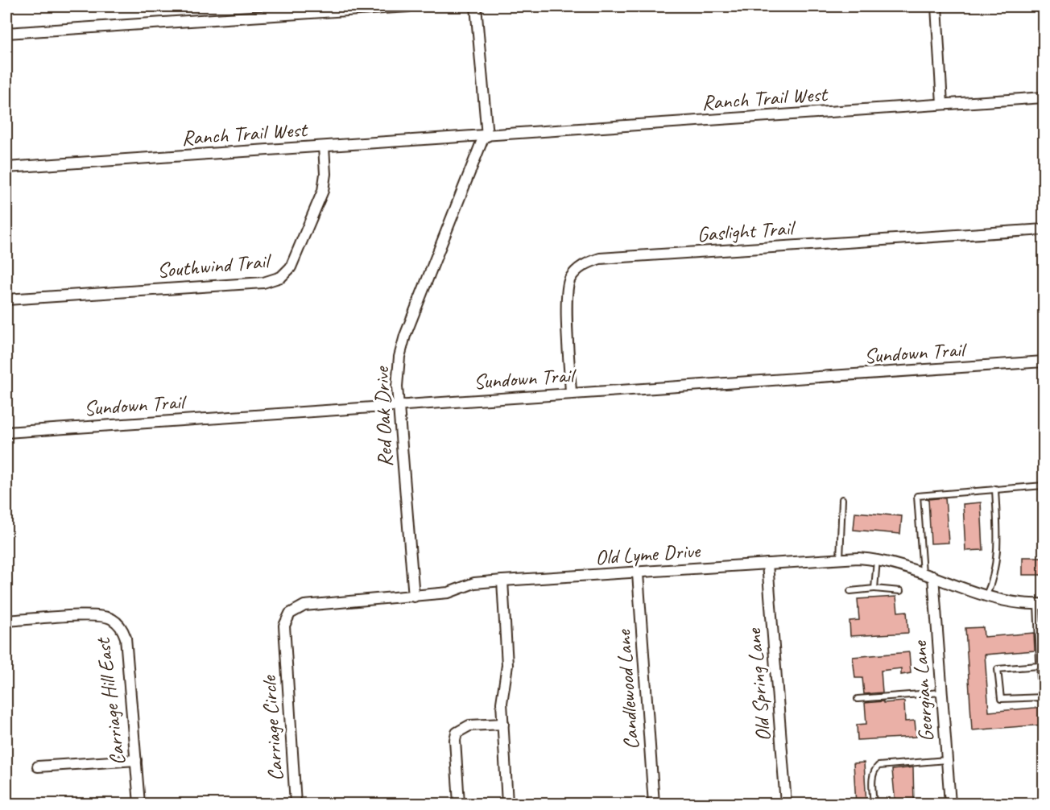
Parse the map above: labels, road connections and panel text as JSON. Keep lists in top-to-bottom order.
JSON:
{
  "streets": {
    "street": [
      "Ranch Trail West",
      "Gaslight Trail",
      "Southwind Trail",
      "Sundown Trail",
      "Red Oak Drive",
      "Old Lyme Drive",
      "Old Spring Lane",
      "Candlewood Lane",
      "Georgian Lane",
      "Carriage Hill East",
      "Carriage Circle"
    ]
  },
  "crossings": [
    ["Ranch Trail West", "Southwind Trail"],
    ["Ranch Trail West", "Red Oak Drive"],
    ["Gaslight Trail", "Sundown Trail"],
    ["Sundown Trail", "Red Oak Drive"],
    ["Red Oak Drive", "Old Lyme Drive"],
    ["Old Lyme Drive", "Old Spring Lane"],
    ["Old Lyme Drive", "Candlewood Lane"],
    ["Old Lyme Drive", "Georgian Lane"],
    ["Old Lyme Drive", "Carriage Circle"]
  ]
}
